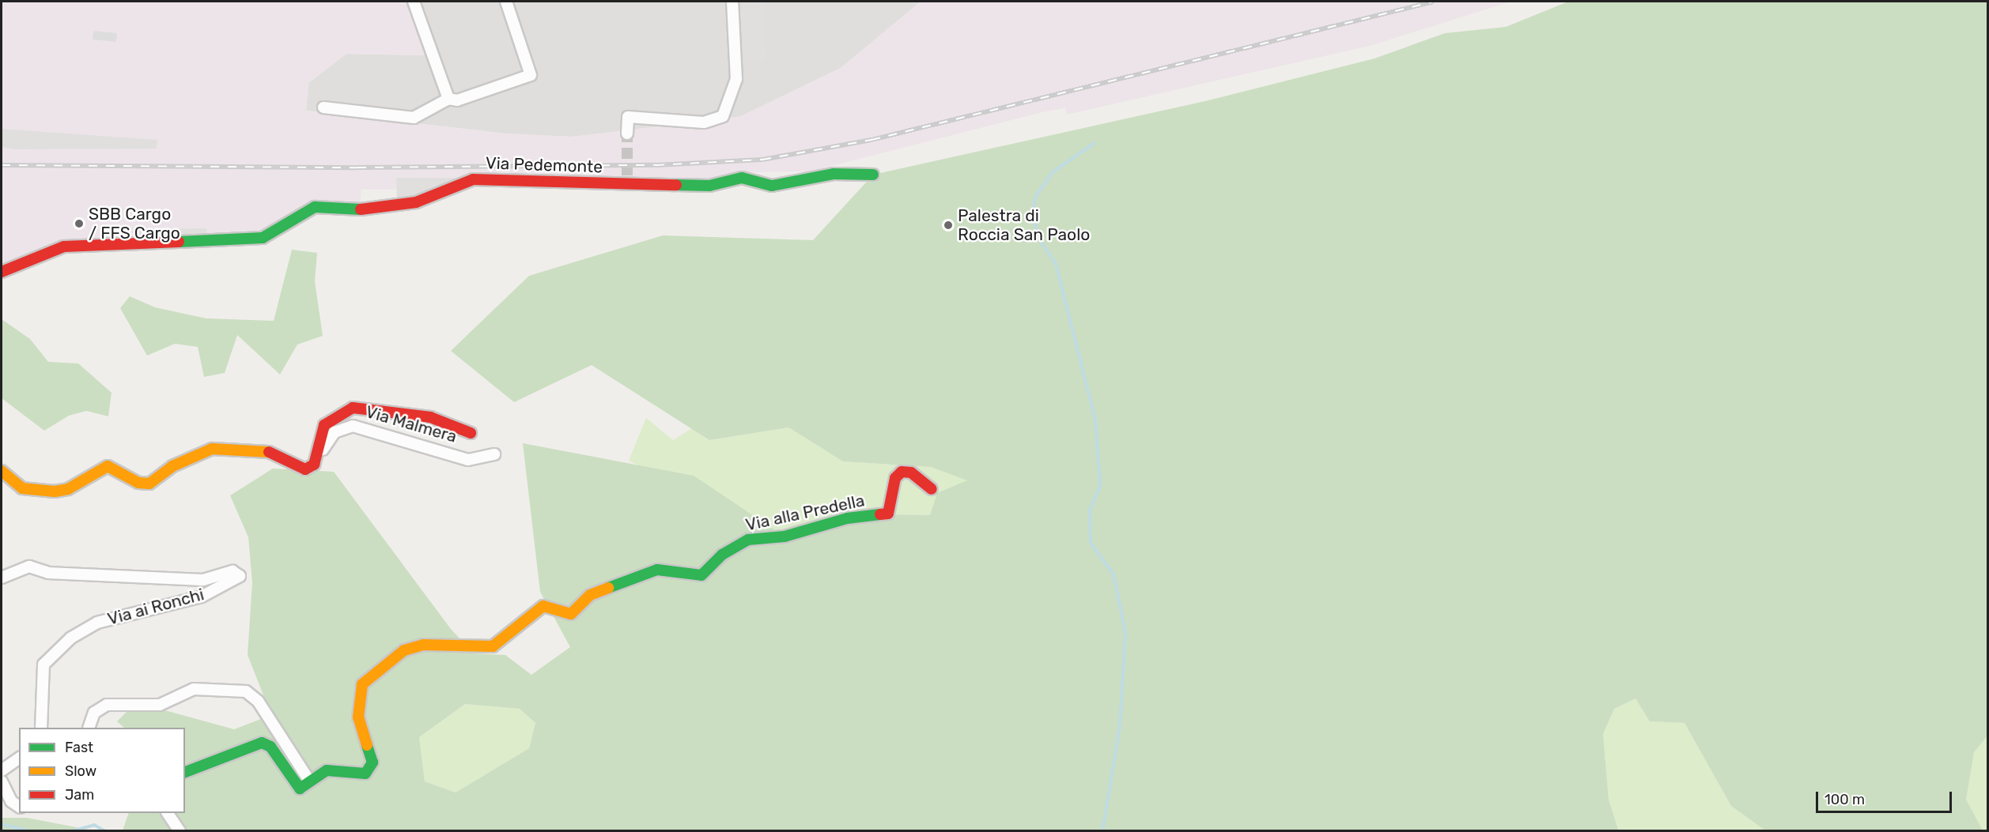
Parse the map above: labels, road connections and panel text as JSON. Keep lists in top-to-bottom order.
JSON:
{
  "streets": {
    "street": [
      "Via Pedemonte",
      "Via Malmera",
      "Via alla Predella",
      "Via ai Ronchi"
    ]
  },
  "places": ["SBB Cargo / FFS Cargo", "Palestra di Roccia San Paolo"],
  "legend": ["Fast", "Slow", "Jam"],
  "scale_bar": "100 m"
}
